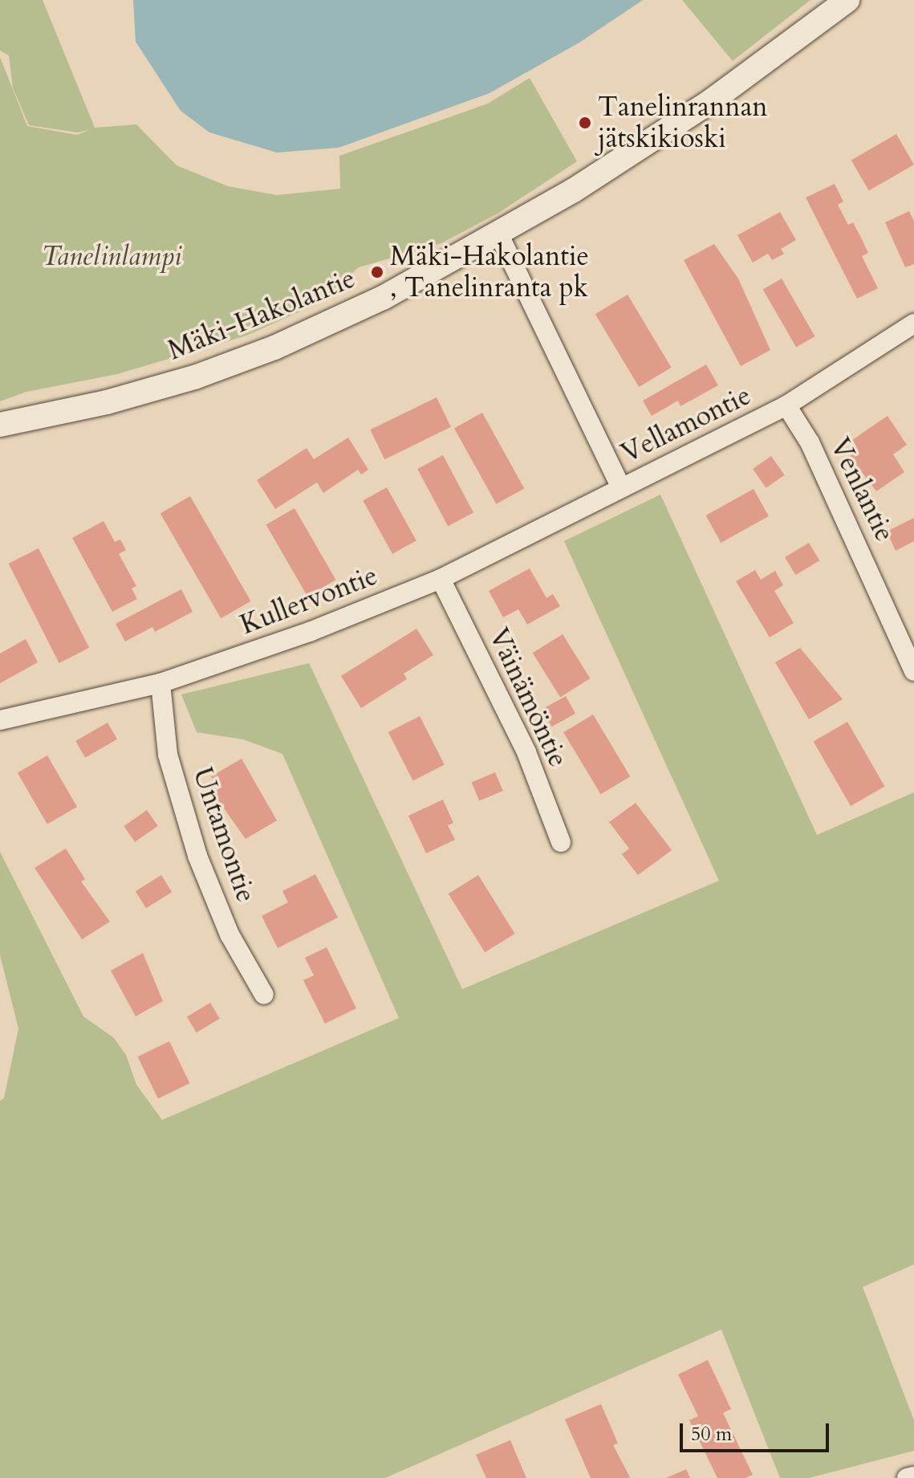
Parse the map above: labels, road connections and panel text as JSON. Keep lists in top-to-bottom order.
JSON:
{
  "streets": {
    "street": [
      "Mäki-Hakolantie",
      "Vellamontie",
      "Venlantie",
      "Kullervontie",
      "Väinämöntie",
      "Untamontie"
    ]
  },
  "crossings": [
    ["Mäki-Hakolantie", "Vellamontie"],
    ["Vellamontie", "Venlantie"],
    ["Vellamontie", "Kullervontie"],
    ["Kullervontie", "Väinämöntie"],
    ["Kullervontie", "Untamontie"]
  ],
  "parks": ["Tanelinlampi"],
  "places": ["Tanelinrannan jätskikioski", "Mäki-Hakolantie , Tanelinranta pk"],
  "scale_bar": "50 m"
}
